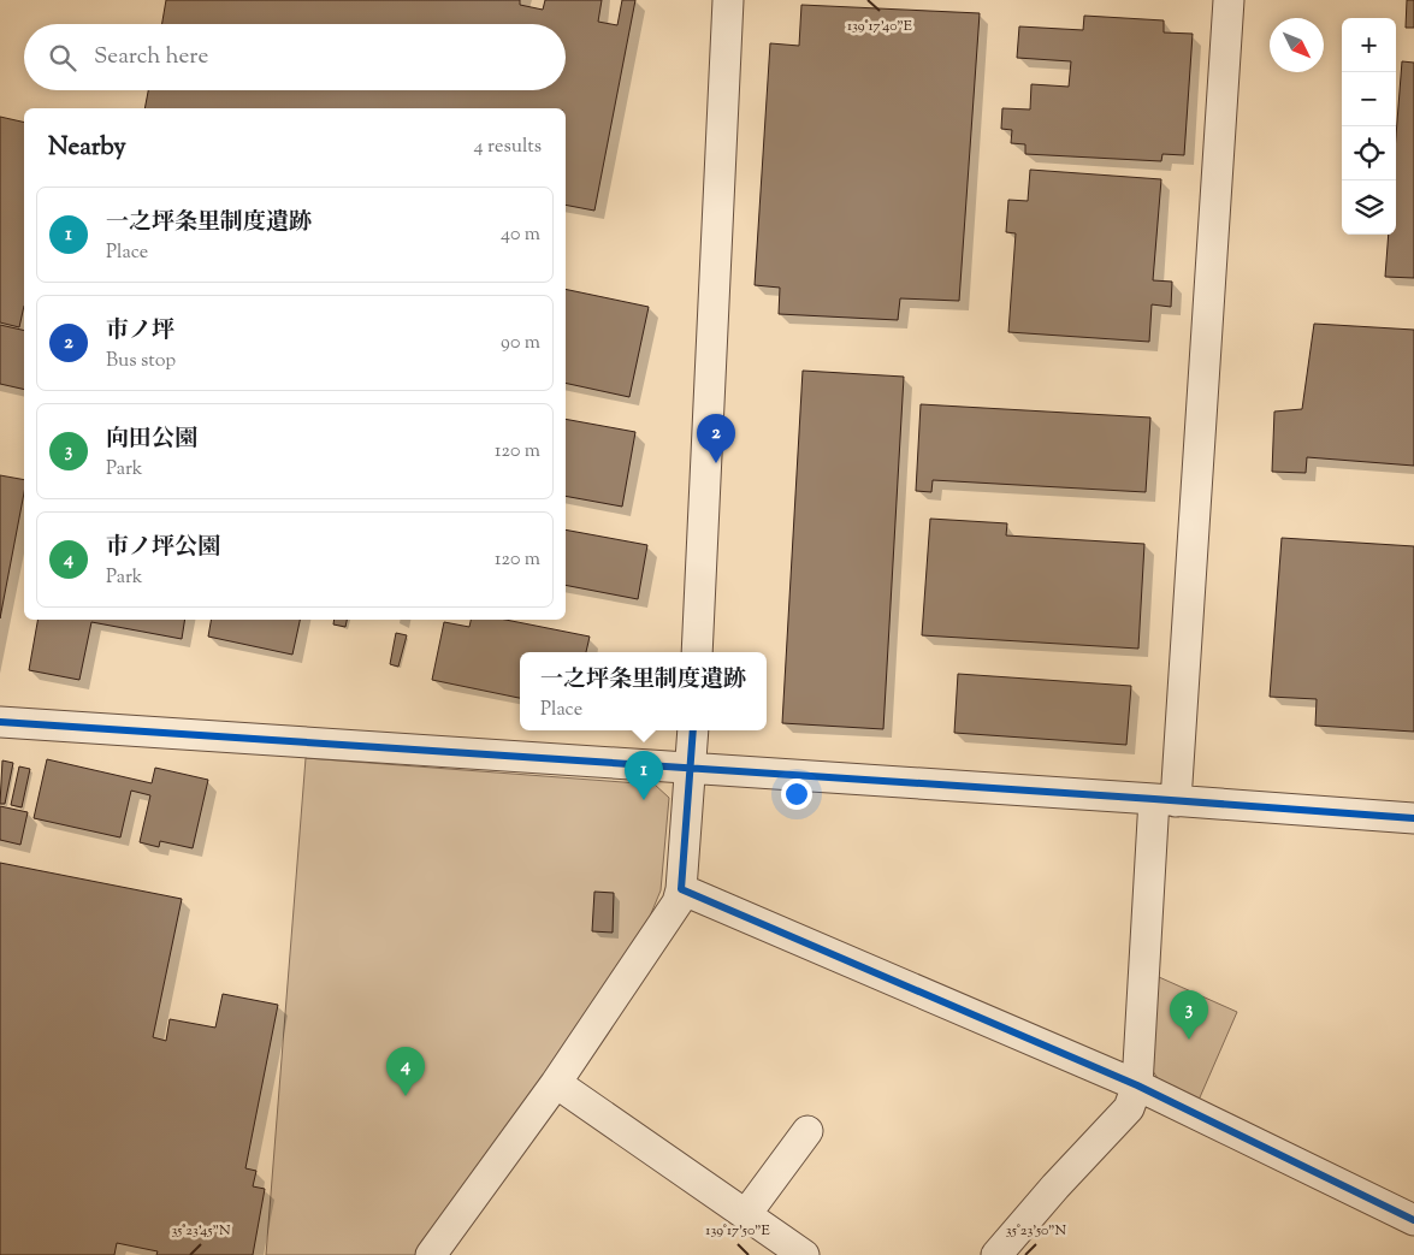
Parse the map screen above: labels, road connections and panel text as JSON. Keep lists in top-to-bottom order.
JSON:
{
  "north": "bottom right",
  "page": {
    "map_buttons": ["+", "−"],
    "search": "Search here",
    "heading": ["Nearby", "4 results"],
    "list": [
      {
        "mark": "1",
        "name": "一之坪条里制度遺跡",
        "note": "Place",
        "value": "40 m"
      },
      {
        "mark": "2",
        "name": "市ノ坪",
        "note": "Bus stop",
        "value": "90 m"
      },
      {
        "mark": "3",
        "name": "向田公園",
        "note": "Park",
        "value": "120 m"
      },
      {
        "mark": "4",
        "name": "市ノ坪公園",
        "note": "Park",
        "value": "120 m"
      }
    ],
    "pins": [
      "2",
      "1",
      "3",
      "4"
    ],
    "popup": ["一之坪条里制度遺跡", "Place"]
  },
  "coordinates": [
    "139°17'40\"E",
    "35°23'45\"N",
    "35°23'50\"N",
    "139°17'50\"E"
  ]
}
